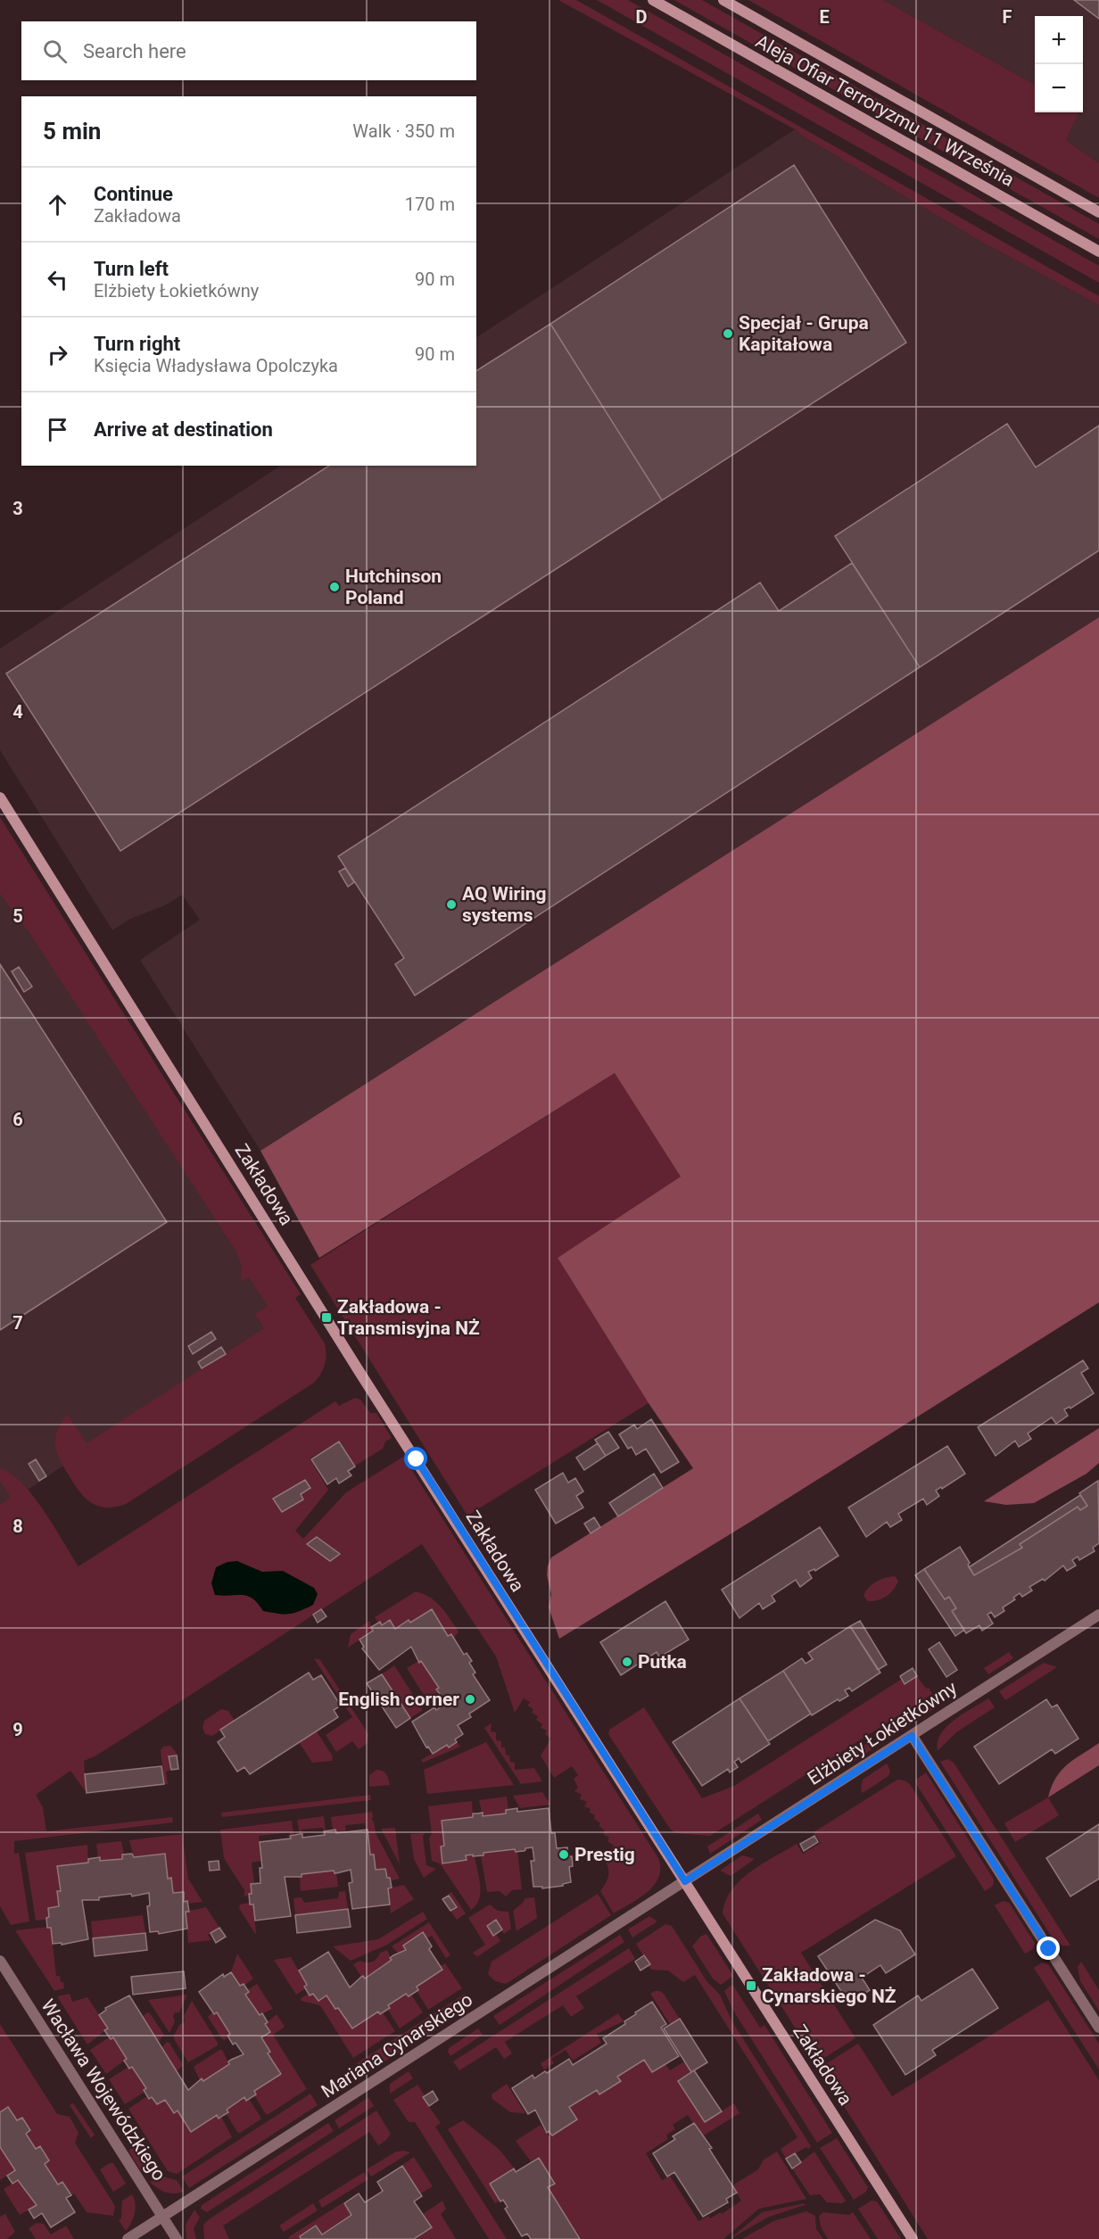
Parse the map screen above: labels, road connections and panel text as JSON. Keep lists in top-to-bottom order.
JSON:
{
  "streets": {
    "street": [
      "Aleja Ofiar Terroryzmu 11 Września",
      "Zakładowa",
      "Elżbiety Łokietkówny",
      "Mariana Cynarskiego",
      "Wacława Wojewódzkiego"
    ]
  },
  "crossings": [
    ["Zakładowa", "Elżbiety Łokietkówny"],
    ["Zakładowa", "Mariana Cynarskiego"],
    ["Elżbiety Łokietkówny", "Mariana Cynarskiego"],
    ["Mariana Cynarskiego", "Wacława Wojewódzkiego"]
  ],
  "places": {
    "other": [
      "Specjał - Grupa Kapitałowa",
      "Hutchinson Poland",
      "AQ Wiring systems",
      "Putka",
      "English corner",
      "Prestig"
    ],
    "transit": ["Zakładowa - Transmisyjna NŻ", "Zakładowa - Cynarskiego NŻ"]
  },
  "page": {
    "map_buttons": ["+", "−"],
    "search": "Search here",
    "heading": ["5 min", "Walk · 350 m"],
    "list": [
      ["Continue", "Zakładowa", "170 m"],
      ["Turn left", "Elżbiety Łokietkówny", "90 m"],
      ["Turn right", "Księcia Władysława Opolczyka", "90 m"],
      "Arrive at destination"
    ]
  },
  "grid": {
    "columns": ["D", "E", "F"],
    "rows": [
      "3",
      "4",
      "5",
      "6",
      "7",
      "8",
      "9"
    ]
  }
}
